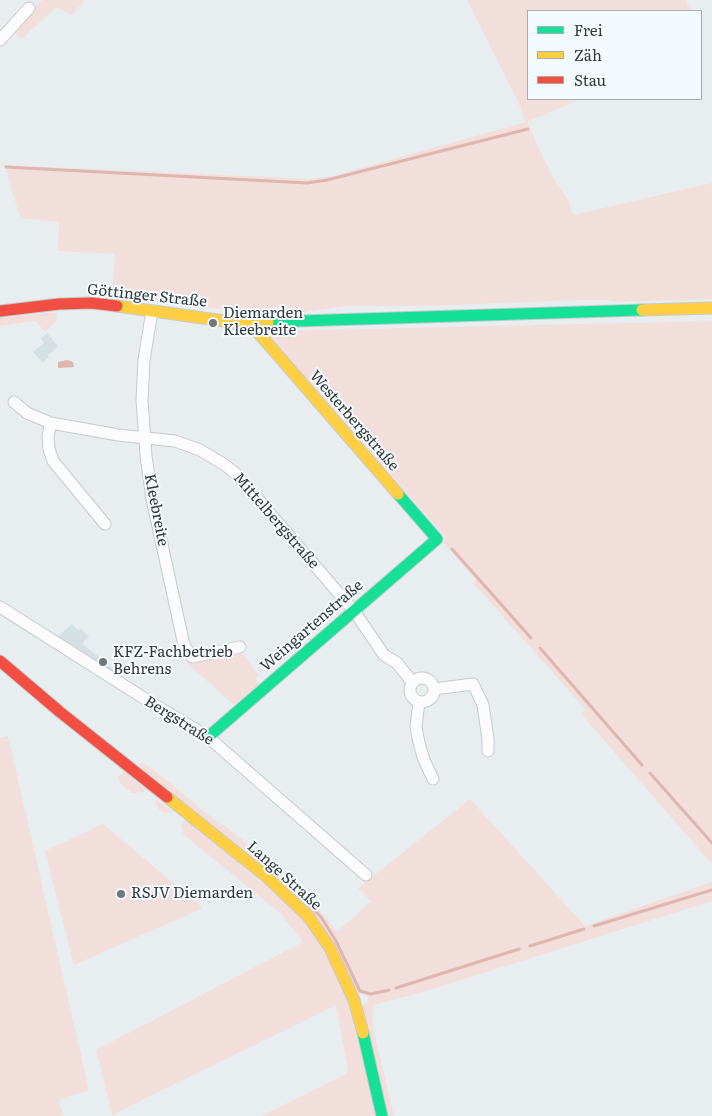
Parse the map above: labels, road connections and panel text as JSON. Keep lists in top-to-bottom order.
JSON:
{
  "streets": {
    "street": [
      "Göttinger Straße",
      "Westerbergstraße",
      "Kleebreite",
      "Mittelbergstraße",
      "Weingartenstraße",
      "Bergstraße",
      "Lange Straße"
    ]
  },
  "crossings": [
    ["Göttinger Straße", "Westerbergstraße"],
    ["Göttinger Straße", "Kleebreite"],
    ["Westerbergstraße", "Weingartenstraße"],
    ["Kleebreite", "Mittelbergstraße"],
    ["Mittelbergstraße", "Weingartenstraße"],
    ["Weingartenstraße", "Bergstraße"]
  ],
  "places": ["Diemarden Kleebreite", "KFZ-Fachbetrieb Behrens", "RSJV Diemarden"],
  "legend": ["Frei", "Zäh", "Stau"]
}
